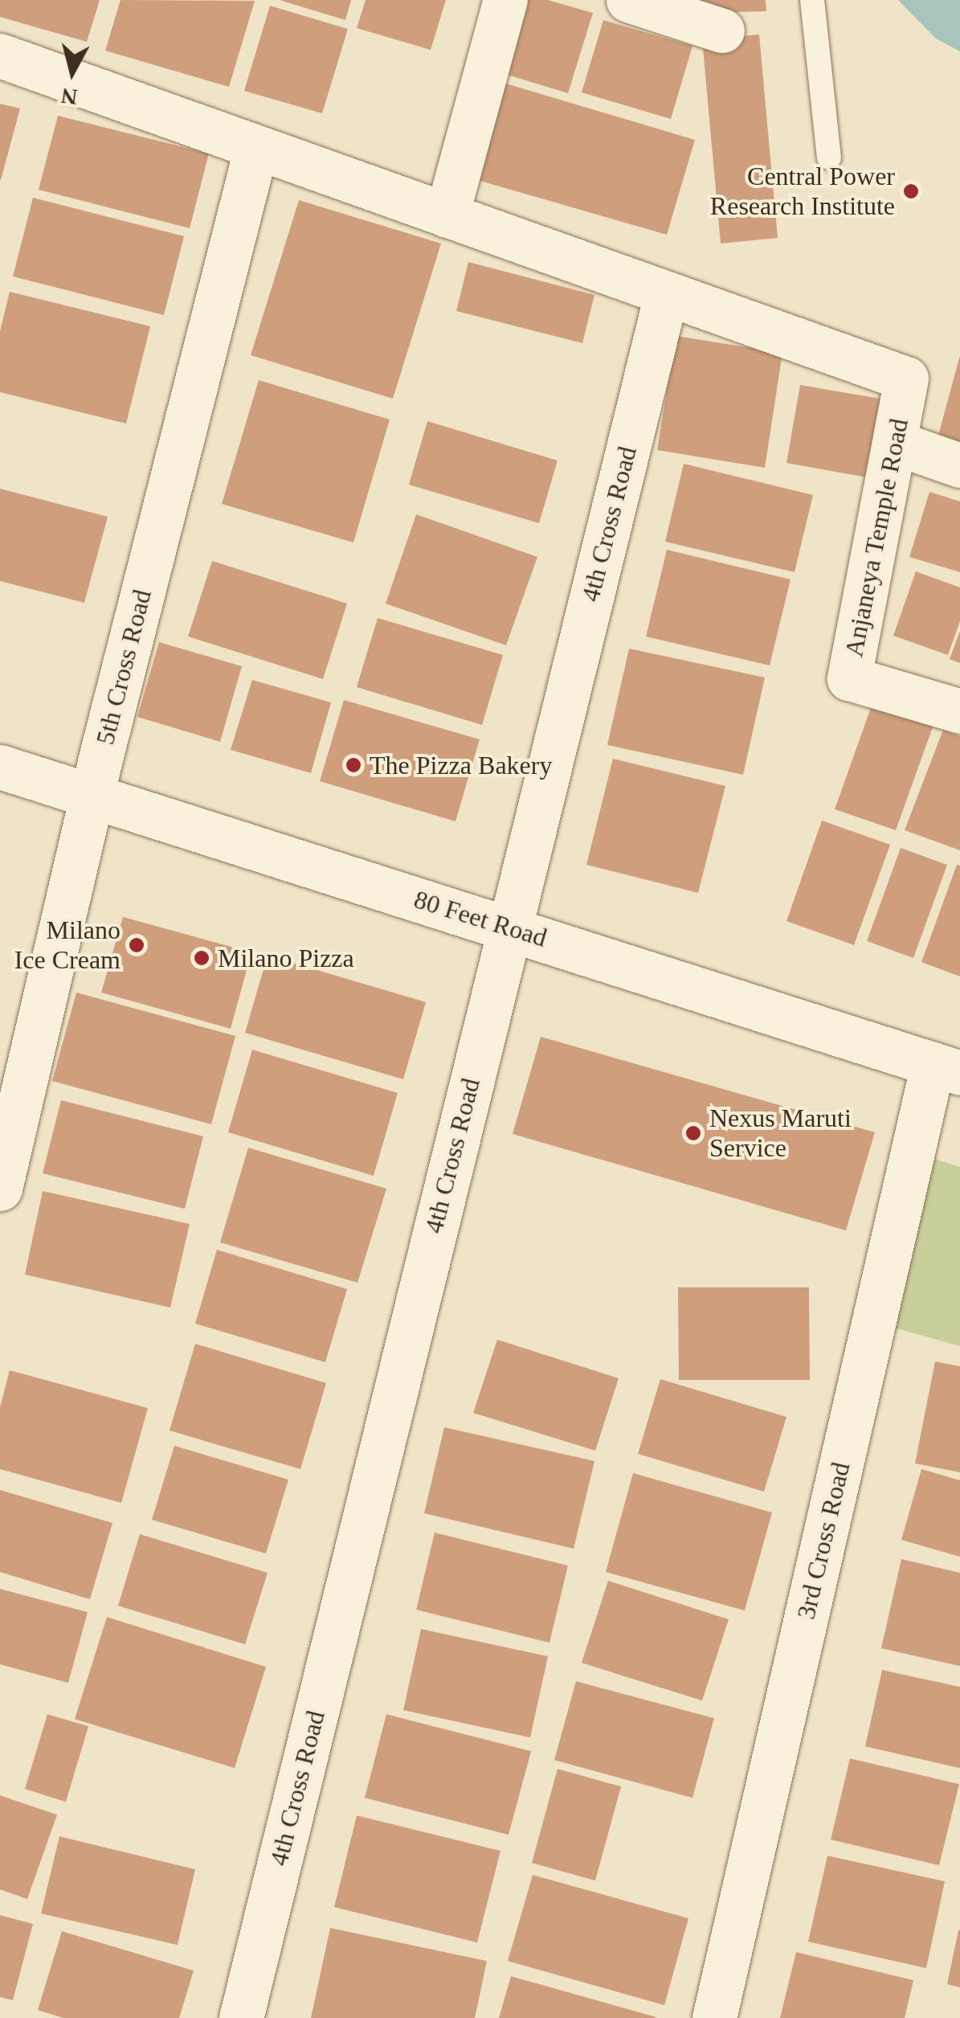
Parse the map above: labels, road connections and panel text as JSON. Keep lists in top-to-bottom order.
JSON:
{
  "streets": {
    "street": [
      "4th Cross Road",
      "Anjaneya Temple Road",
      "5th Cross Road",
      "80 Feet Road",
      "3rd Cross Road"
    ]
  },
  "crossings": [
    ["4th Cross Road", "Anjaneya Temple Road"],
    ["4th Cross Road", "80 Feet Road"],
    ["5th Cross Road", "80 Feet Road"],
    ["80 Feet Road", "3rd Cross Road"]
  ],
  "places": [
    "Central Power Research Institute",
    "The Pizza Bakery",
    "Milano Ice Cream",
    "Milano Pizza",
    "Nexus Maruti Service"
  ],
  "north": "bottom"
}
